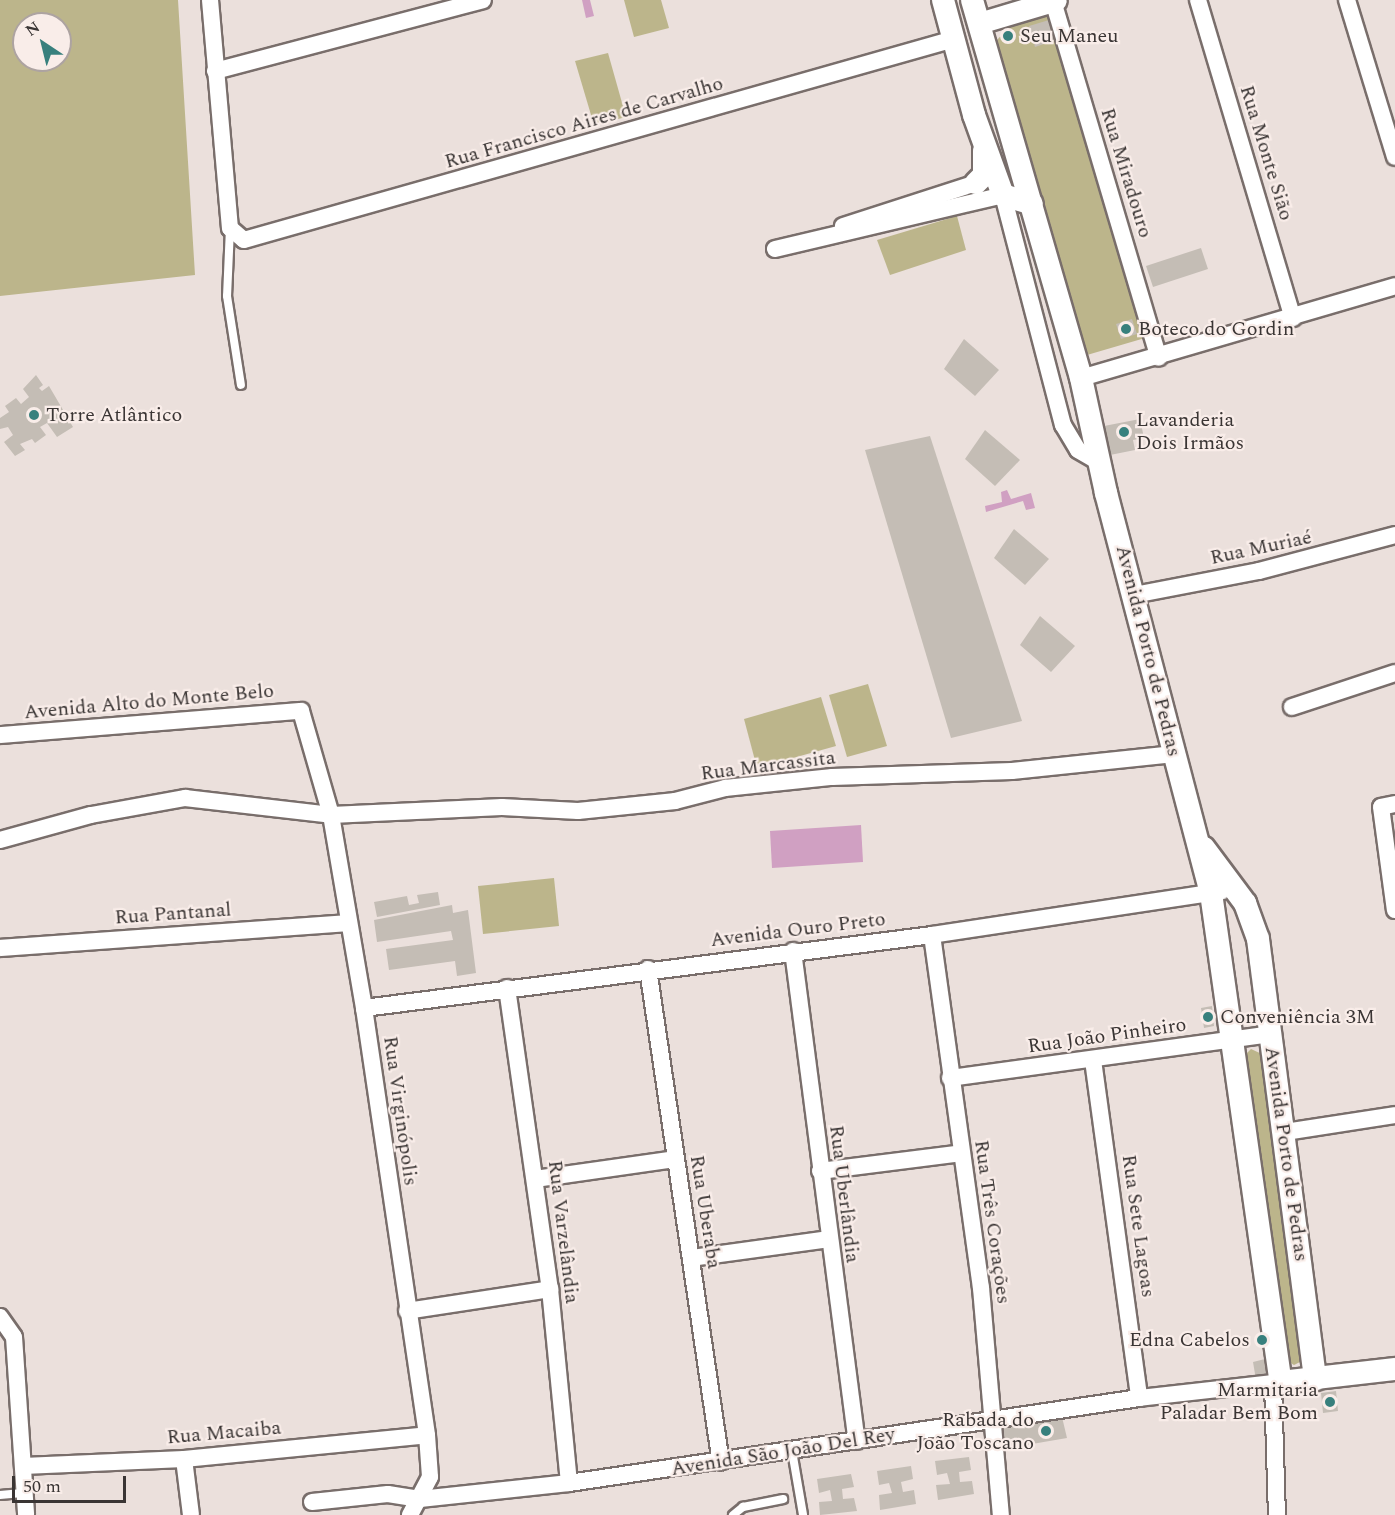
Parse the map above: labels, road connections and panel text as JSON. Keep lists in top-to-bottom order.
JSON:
{
  "streets": {
    "main road": ["Avenida Porto de Pedras", "Avenida São João Del Rey"],
    "street": [
      "Rua Francisco Aires de Carvalho",
      "Rua Monte Sião",
      "Rua Miradouro",
      "Rua Muriaé",
      "Avenida Alto do Monte Belo",
      "Rua Marcassita",
      "Rua Pantanal",
      "Avenida Ouro Preto",
      "Rua João Pinheiro",
      "Rua Virginópolis",
      "Rua Uberlândia",
      "Rua Uberaba",
      "Rua Três Corações",
      "Rua Sete Lagoas",
      "Rua Varzelândia",
      "Rua Macaiba"
    ]
  },
  "crossings": [
    ["Rua Muriaé", "Avenida Porto de Pedras"],
    ["Avenida Porto de Pedras", "Rua Marcassita"],
    ["Avenida Porto de Pedras", "Avenida Ouro Preto"],
    ["Avenida Porto de Pedras", "Rua João Pinheiro"],
    ["Avenida Porto de Pedras", "Avenida São João Del Rey"],
    ["Avenida Alto do Monte Belo", "Rua Virginópolis"],
    ["Rua Marcassita", "Rua Virginópolis"],
    ["Rua Pantanal", "Rua Virginópolis"],
    ["Avenida Ouro Preto", "Rua Virginópolis"],
    ["Avenida Ouro Preto", "Rua Uberlândia"],
    ["Avenida Ouro Preto", "Rua Uberaba"],
    ["Avenida Ouro Preto", "Rua Três Corações"],
    ["Avenida Ouro Preto", "Rua Varzelândia"],
    ["Rua João Pinheiro", "Rua Três Corações"],
    ["Rua João Pinheiro", "Rua Sete Lagoas"],
    ["Rua Virginópolis", "Rua Macaiba"],
    ["Rua Virginópolis", "Avenida São João Del Rey"],
    ["Rua Uberlândia", "Avenida São João Del Rey"],
    ["Rua Uberaba", "Avenida São João Del Rey"],
    ["Rua Três Corações", "Avenida São João Del Rey"],
    ["Rua Sete Lagoas", "Avenida São João Del Rey"],
    ["Rua Varzelândia", "Avenida São João Del Rey"]
  ],
  "places": [
    "Seu Maneu",
    "Boteco do Gordin",
    "Torre Atlântico",
    "Lavanderia Dois Irmãos",
    "Conveniência 3M",
    "Edna Cabelos",
    "Marmitaria Paladar Bem Bom",
    "Rabada do João Toscano"
  ],
  "scale_bar": "50 m",
  "north": "top left"
}
